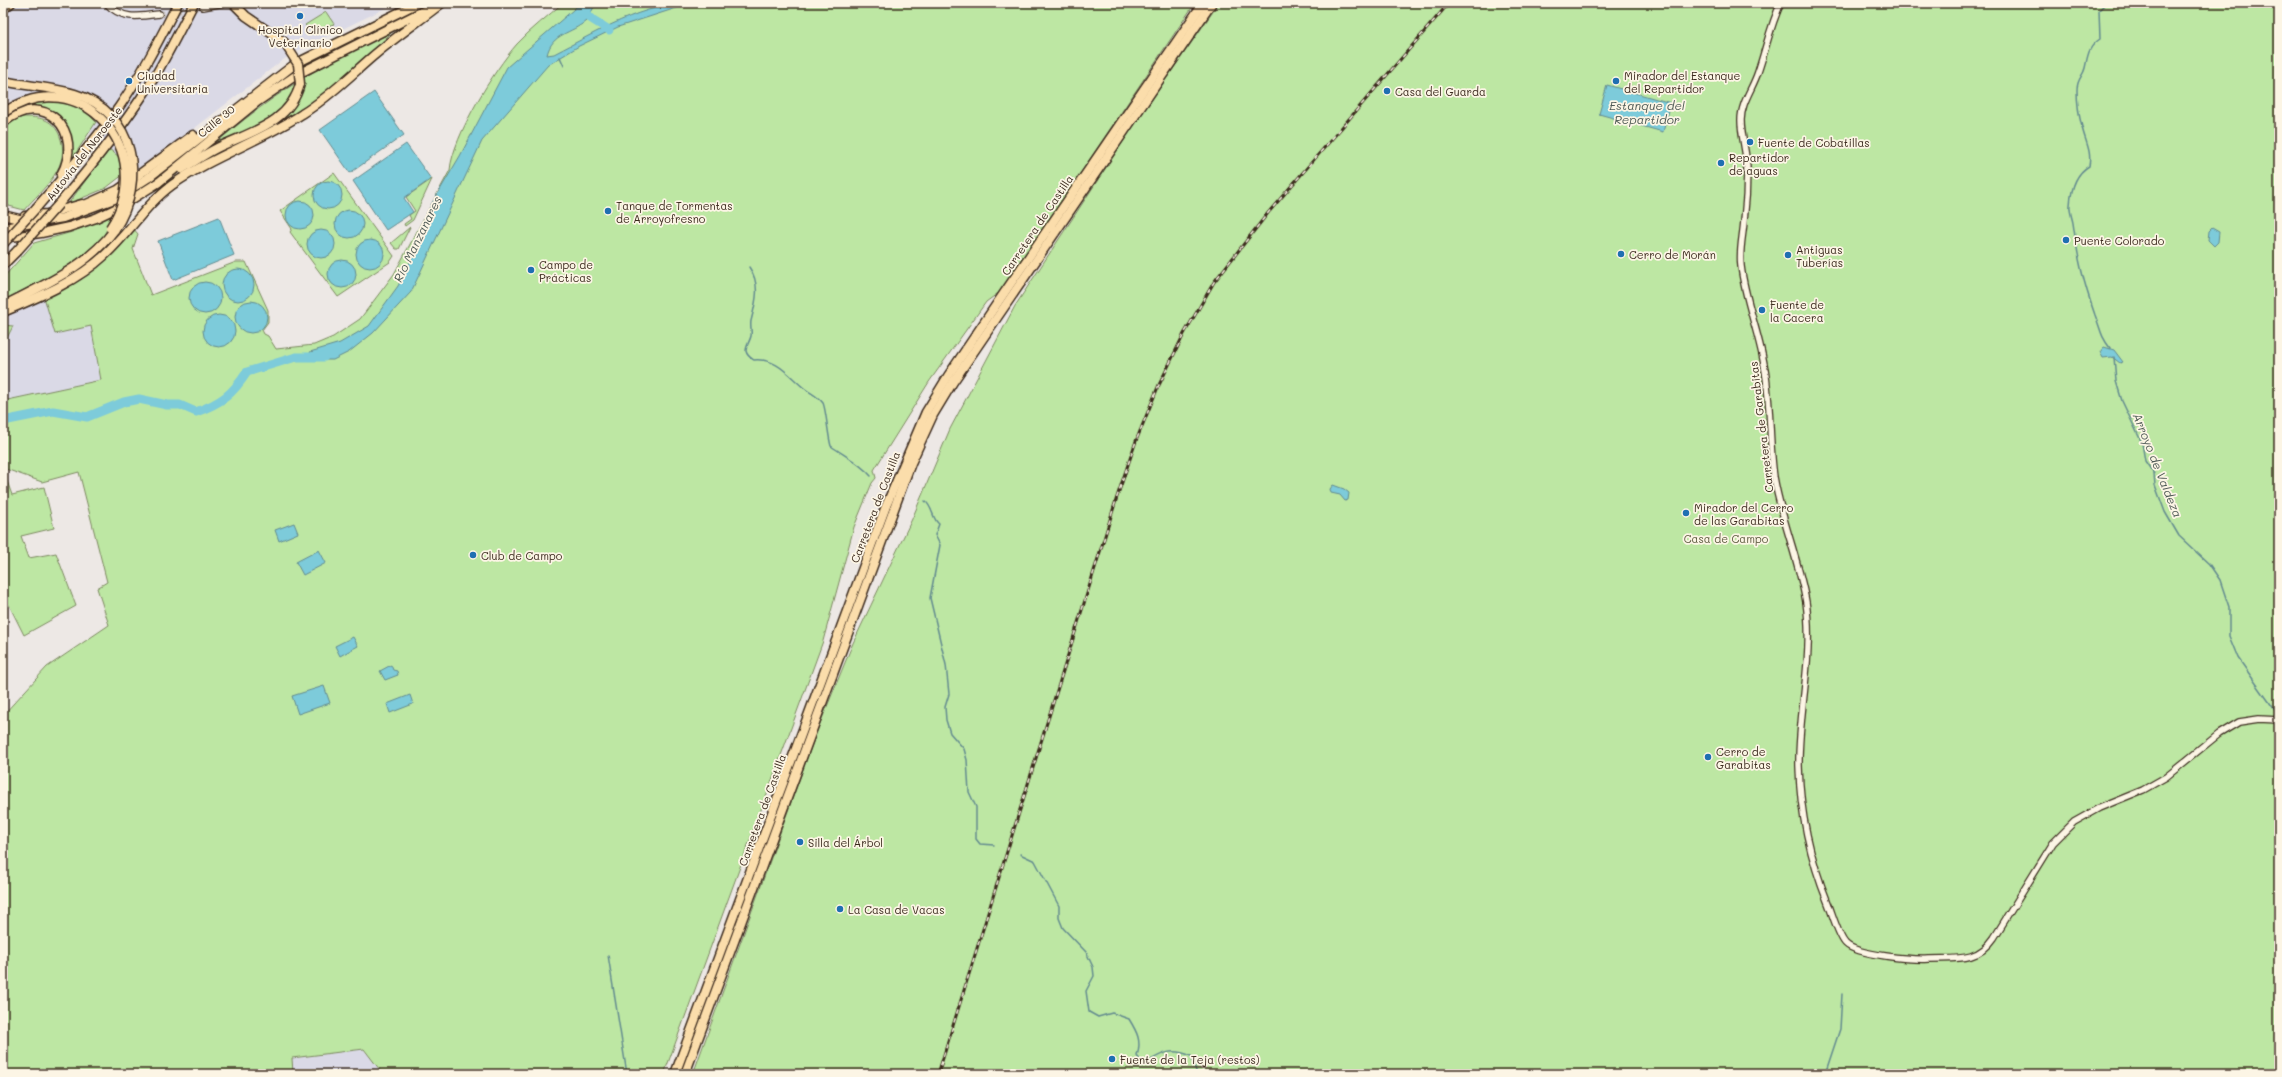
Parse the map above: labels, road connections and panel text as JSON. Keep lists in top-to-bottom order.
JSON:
{
  "streets": {
    "highway": ["Calle 30", "Autovía del Noroeste", "Carretera de Castilla"],
    "street": ["Carretera de Garabitas"]
  },
  "water": ["Estanque del Repartidor", "Río Manzanares", "Arroyo de Valdeza"],
  "parks": ["Casa de Campo"],
  "places": [
    "Hospital Clínico Veterinario",
    "Ciudad Universitaria",
    "Mirador del Estanque del Repartidor",
    "Casa del Guarda",
    "Fuente de Cobatillas",
    "Repartidor de aguas",
    "Tanque de Tormentas de Arroyofresno",
    "Puente Colorado",
    "Cerro de Morán",
    "Antiguas Tuberías",
    "Campo de Prácticas",
    "Fuente de la Cacera",
    "Mirador del Cerro de las Garabitas",
    "Club de Campo",
    "Cerro de Garabitas",
    "Silla del Árbol",
    "La Casa de Vacas",
    "Fuente de la Teja (restos)"
  ]
}
